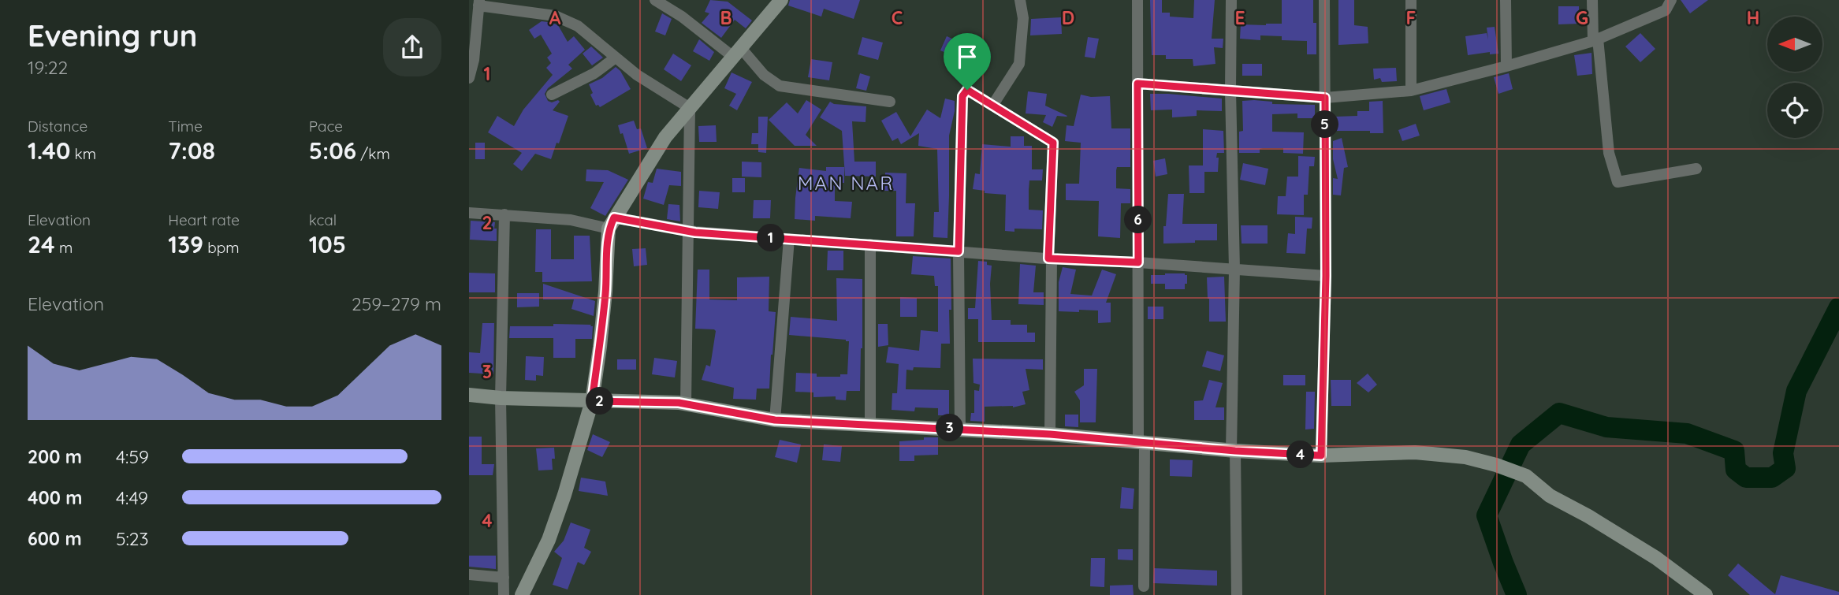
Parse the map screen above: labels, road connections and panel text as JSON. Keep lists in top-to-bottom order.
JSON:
{
  "districts": ["MAN NAR"],
  "north": "left",
  "page": {
    "heading": ["Evening run", "19:22"],
    "stats": [
      ["Distance", "1.40 km"],
      ["Time", "7:08"],
      ["Pace", "5:06 /km"],
      ["Elevation", "24 m"],
      ["Heart rate", "139 bpm"],
      ["kcal", "105"]
    ],
    "pins": [
      "5",
      "6",
      "1",
      "2",
      "3",
      "4"
    ],
    "chart": ["Elevation", "259–279 m"],
    "list": [
      {
        "name": "200 m",
        "note": "4:59"
      },
      {
        "name": "400 m",
        "note": "4:49"
      },
      {
        "name": "600 m",
        "note": "5:23"
      }
    ]
  },
  "grid": {
    "columns": [
      "A",
      "B",
      "C",
      "D",
      "E",
      "F",
      "G",
      "H"
    ],
    "rows": [
      "1",
      "2",
      "3",
      "4"
    ]
  }
}
